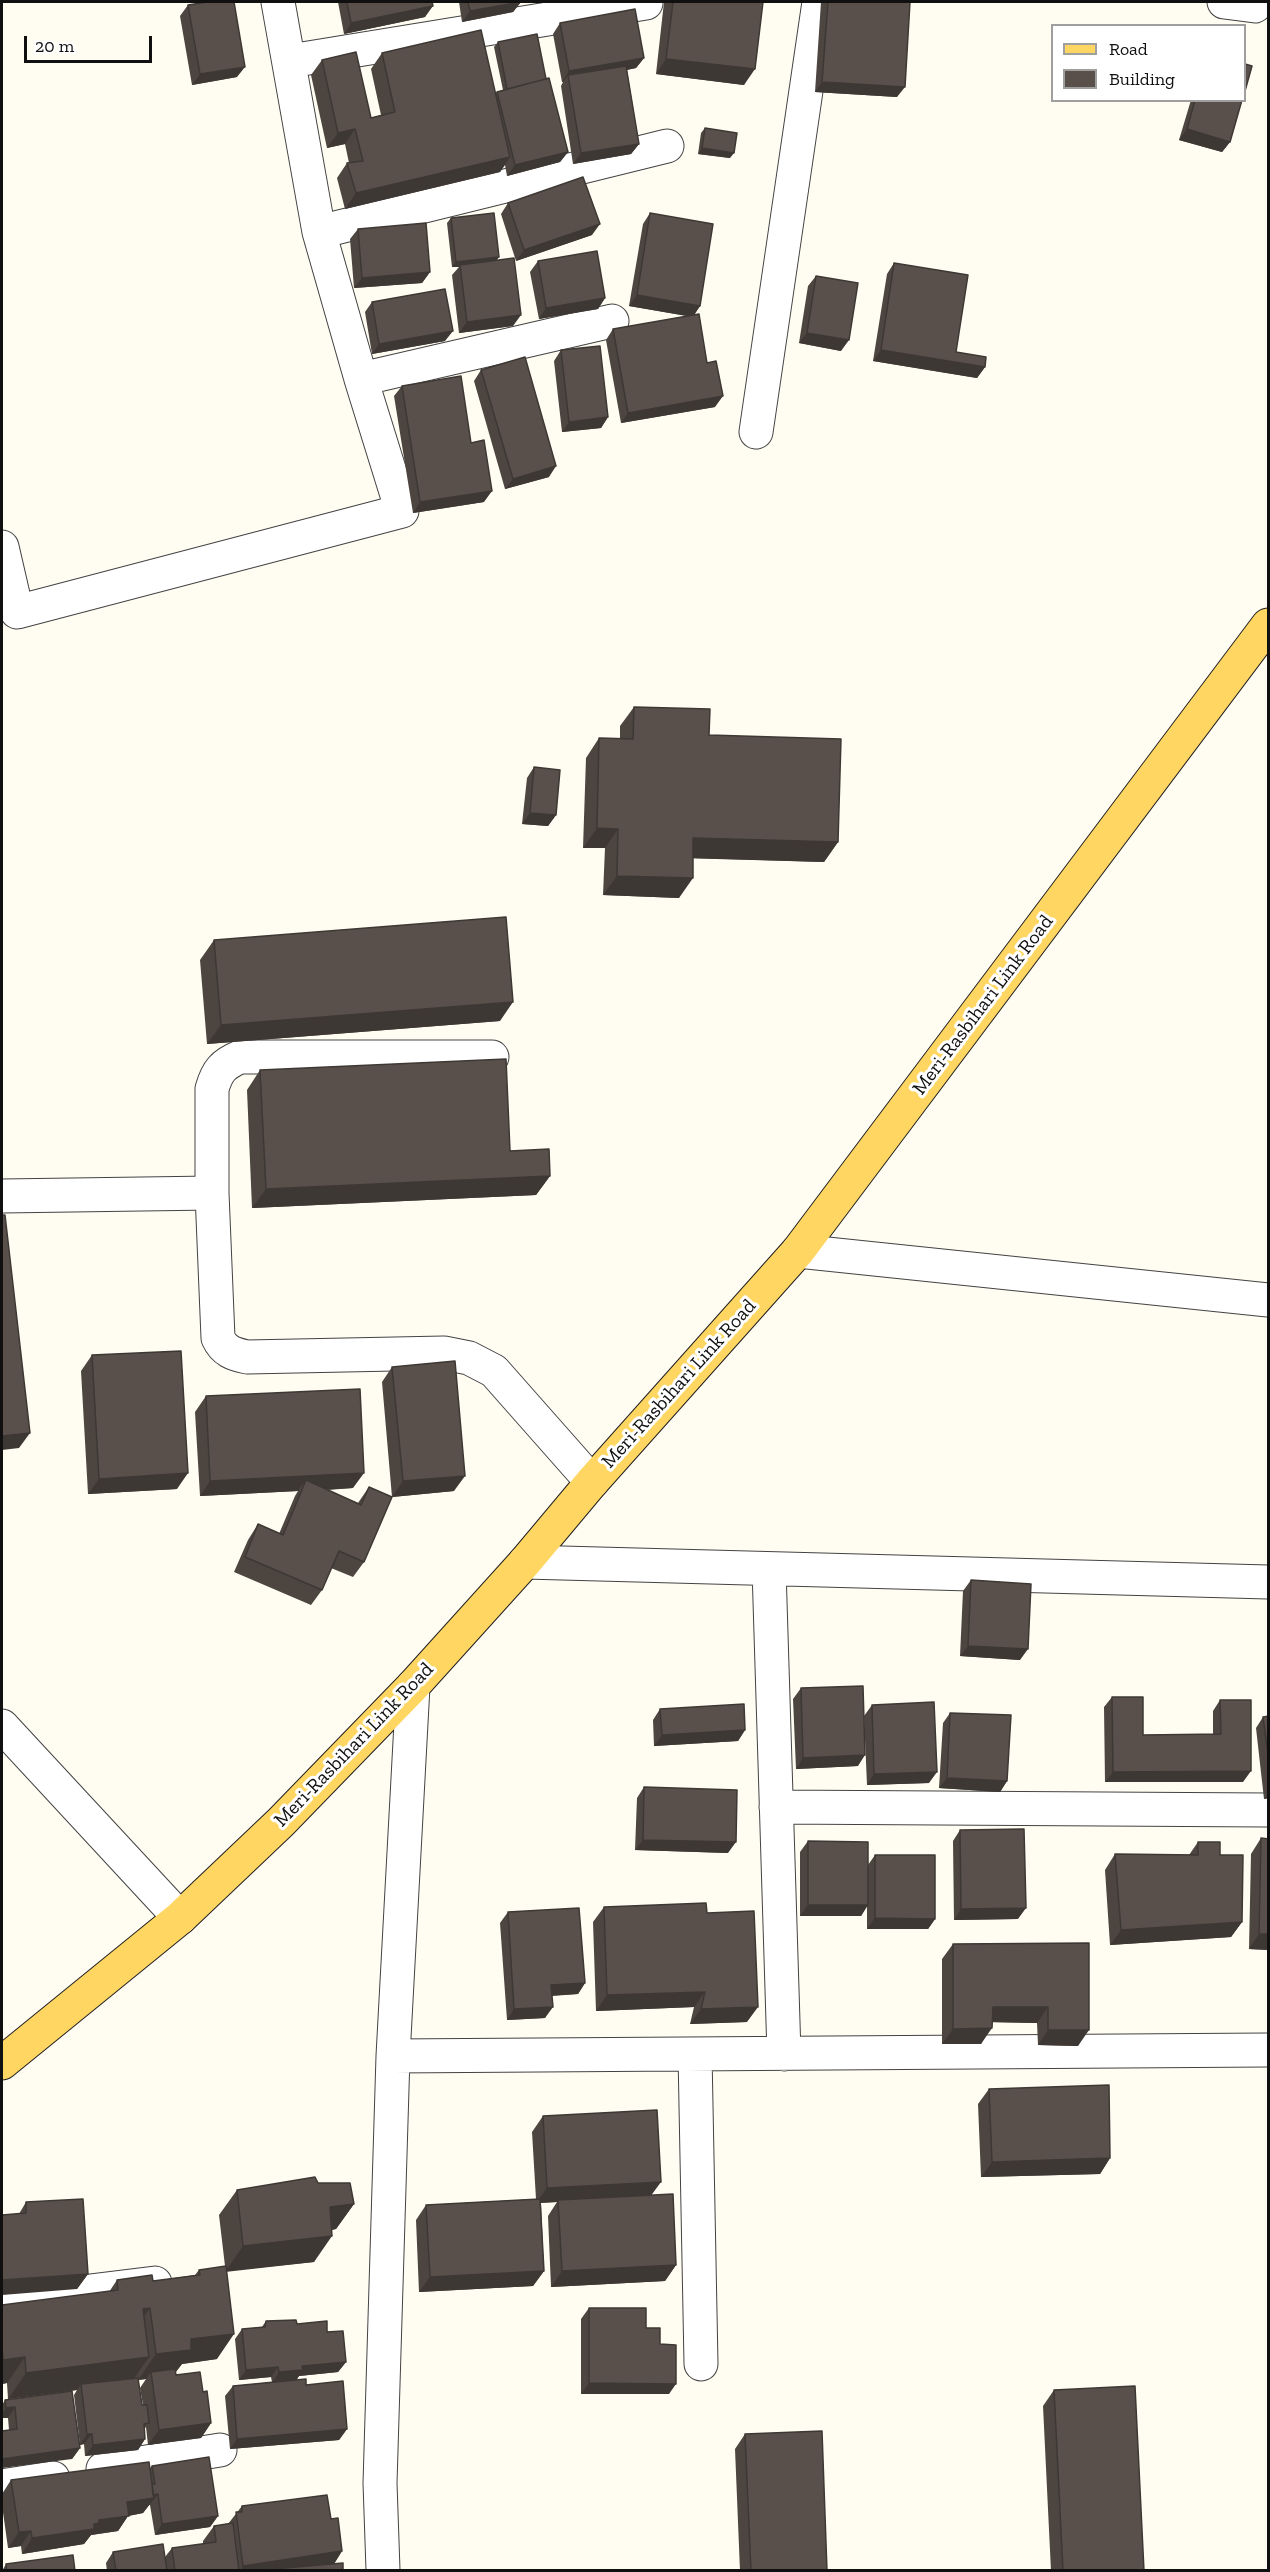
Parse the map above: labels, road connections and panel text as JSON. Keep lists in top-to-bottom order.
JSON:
{
  "streets": {
    "main road": ["Meri-Rasbihari Link Road"]
  },
  "legend": ["Road", "Building"],
  "scale_bar": "20 m"
}
